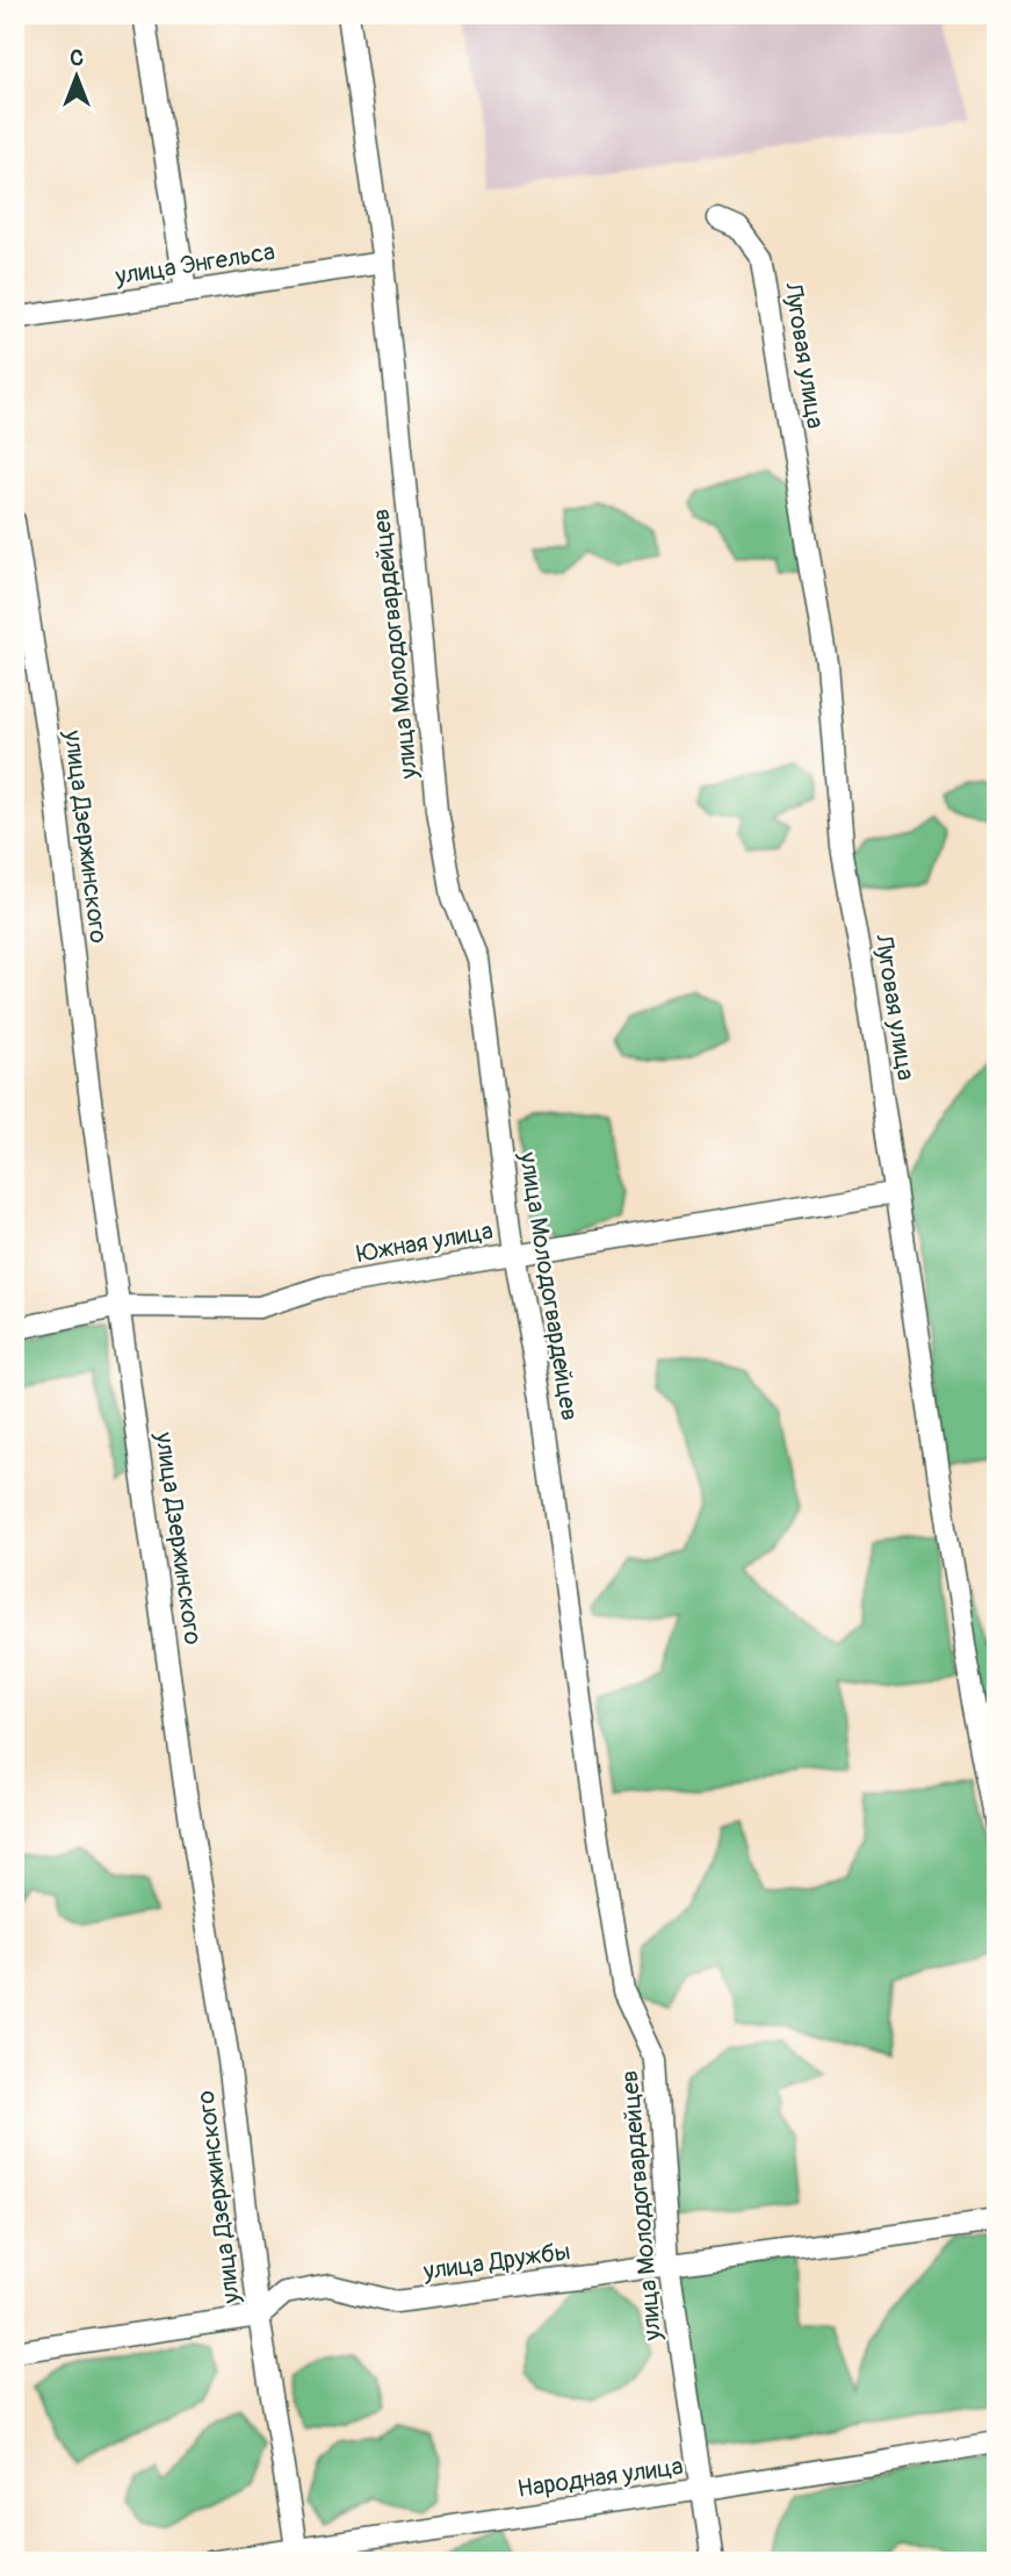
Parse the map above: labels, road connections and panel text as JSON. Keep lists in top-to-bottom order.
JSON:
{
  "streets": {
    "street": [
      "улица Энгельса",
      "Луговая улица",
      "улица Молодогвардейцев",
      "улица Дзержинского",
      "Южная улица",
      "улица Дружбы",
      "Народная улица"
    ]
  },
  "crossings": [
    ["улица Энгельса", "улица Молодогвардейцев"],
    ["Луговая улица", "Южная улица"],
    ["улица Молодогвардейцев", "Южная улица"],
    ["улица Молодогвардейцев", "улица Дружбы"],
    ["улица Молодогвардейцев", "Народная улица"],
    ["улица Дзержинского", "Южная улица"],
    ["улица Дзержинского", "улица Дружбы"],
    ["улица Дзержинского", "Народная улица"]
  ],
  "north": "top"
}
